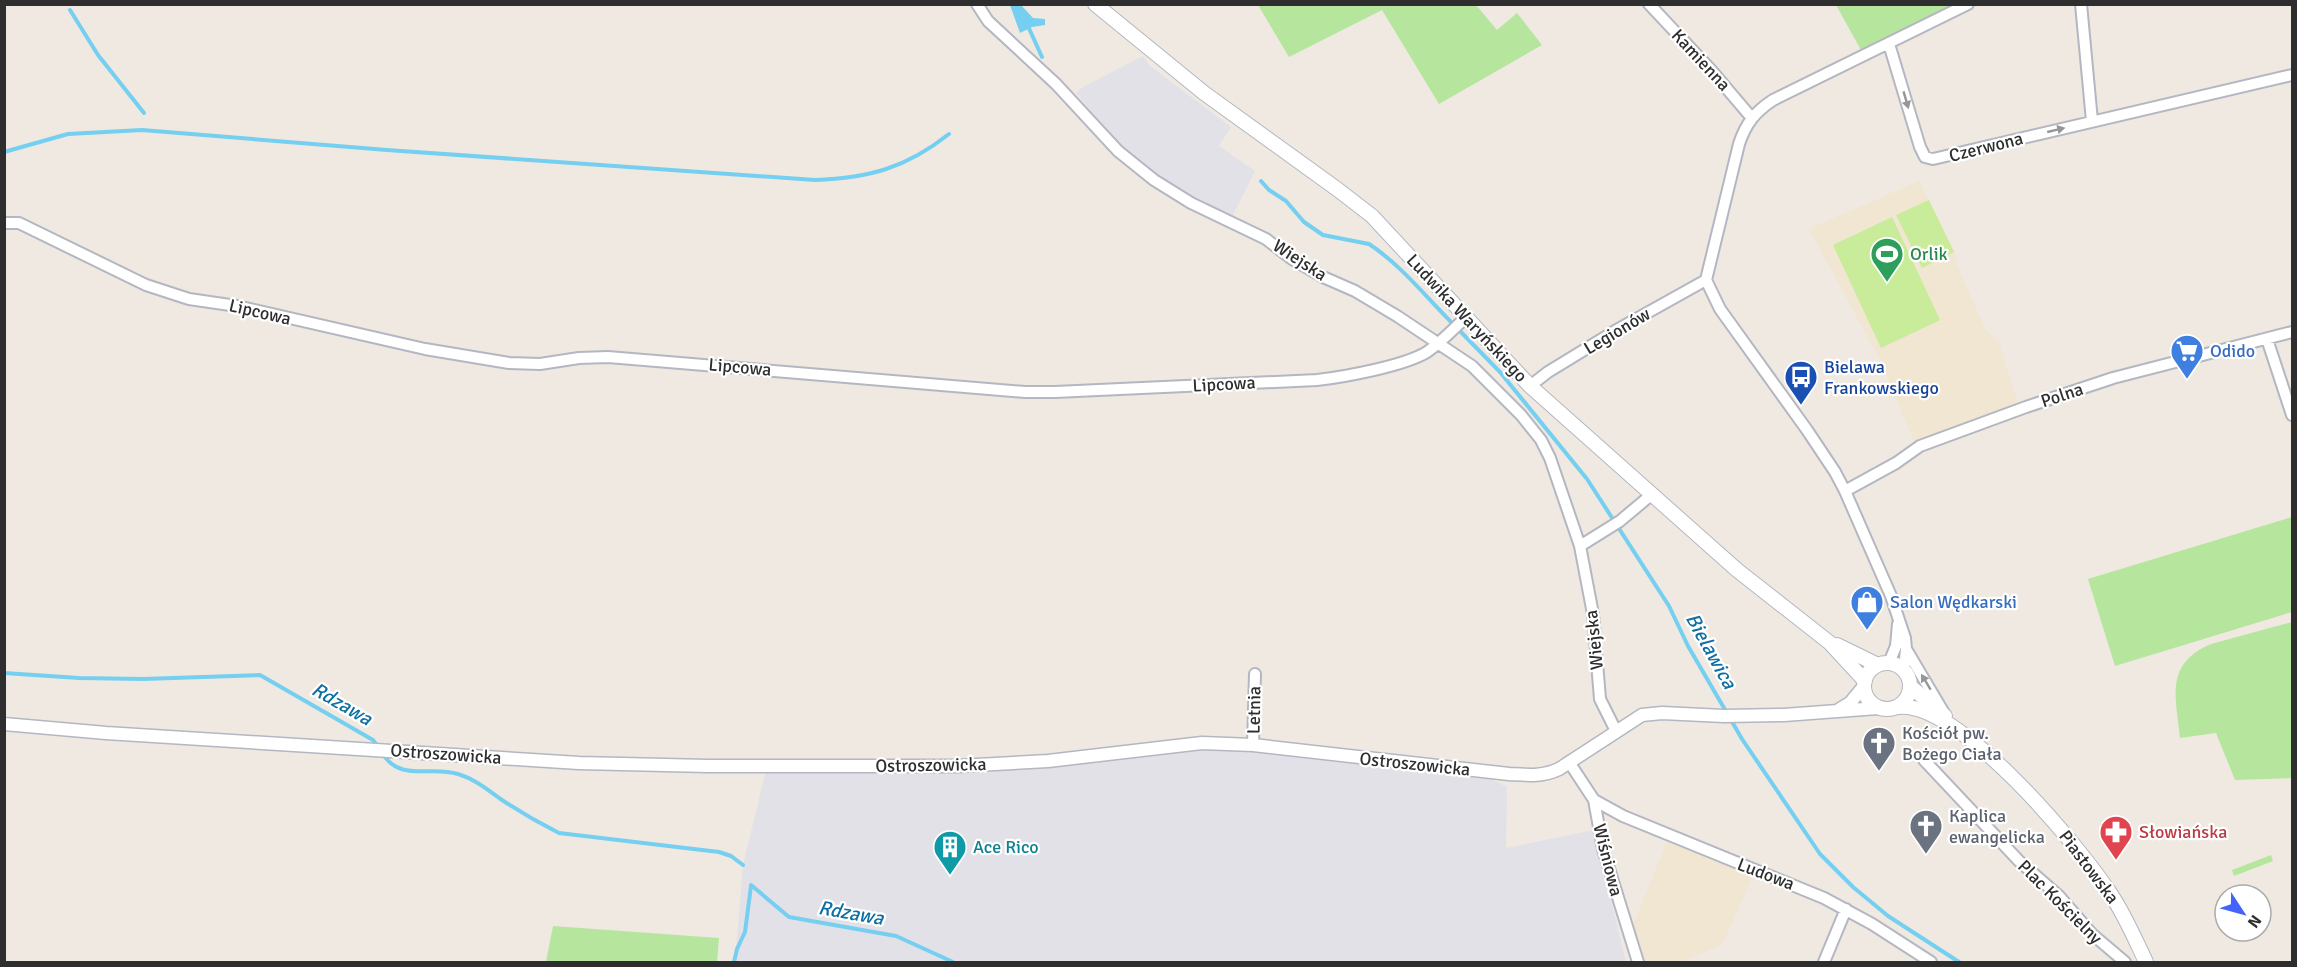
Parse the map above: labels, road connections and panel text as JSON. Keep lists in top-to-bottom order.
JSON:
{
  "streets": {
    "main road": ["Ludwika Waryńskiego", "Piastowska"],
    "street": [
      "Kamienna",
      "Czerwona",
      "Wiejska",
      "Lipcowa",
      "Legionów",
      "Polna",
      "Letnia",
      "Ostroszowicka",
      "Wiśniowa",
      "Ludowa",
      "Plac Kościelny"
    ]
  },
  "crossings": [
    ["Wiejska", "Lipcowa"],
    ["Wiejska", "Ostroszowicka"],
    ["Lipcowa", "Ludwika Waryńskiego"],
    ["Ludwika Waryńskiego", "Legionów"],
    ["Ludwika Waryńskiego", "Ostroszowicka"],
    ["Ludwika Waryńskiego", "Piastowska"],
    ["Letnia", "Ostroszowicka"],
    ["Ostroszowicka", "Wiśniowa"],
    ["Ostroszowicka", "Piastowska"],
    ["Wiśniowa", "Ludowa"]
  ],
  "water": ["Bielawica", "Rdzawa"],
  "places": {
    "sports": ["Orlik"],
    "supermarket": ["Odido"],
    "bus stop": ["Bielawa Frankowskiego"],
    "shop": ["Salon Wędkarski"],
    "church": ["Kościół pw. Bożego Ciała", "Kaplica ewangelicka"],
    "pharmacy": ["Słowiańska"],
    "building": ["Ace Rico"]
  },
  "north": "bottom right"
}
